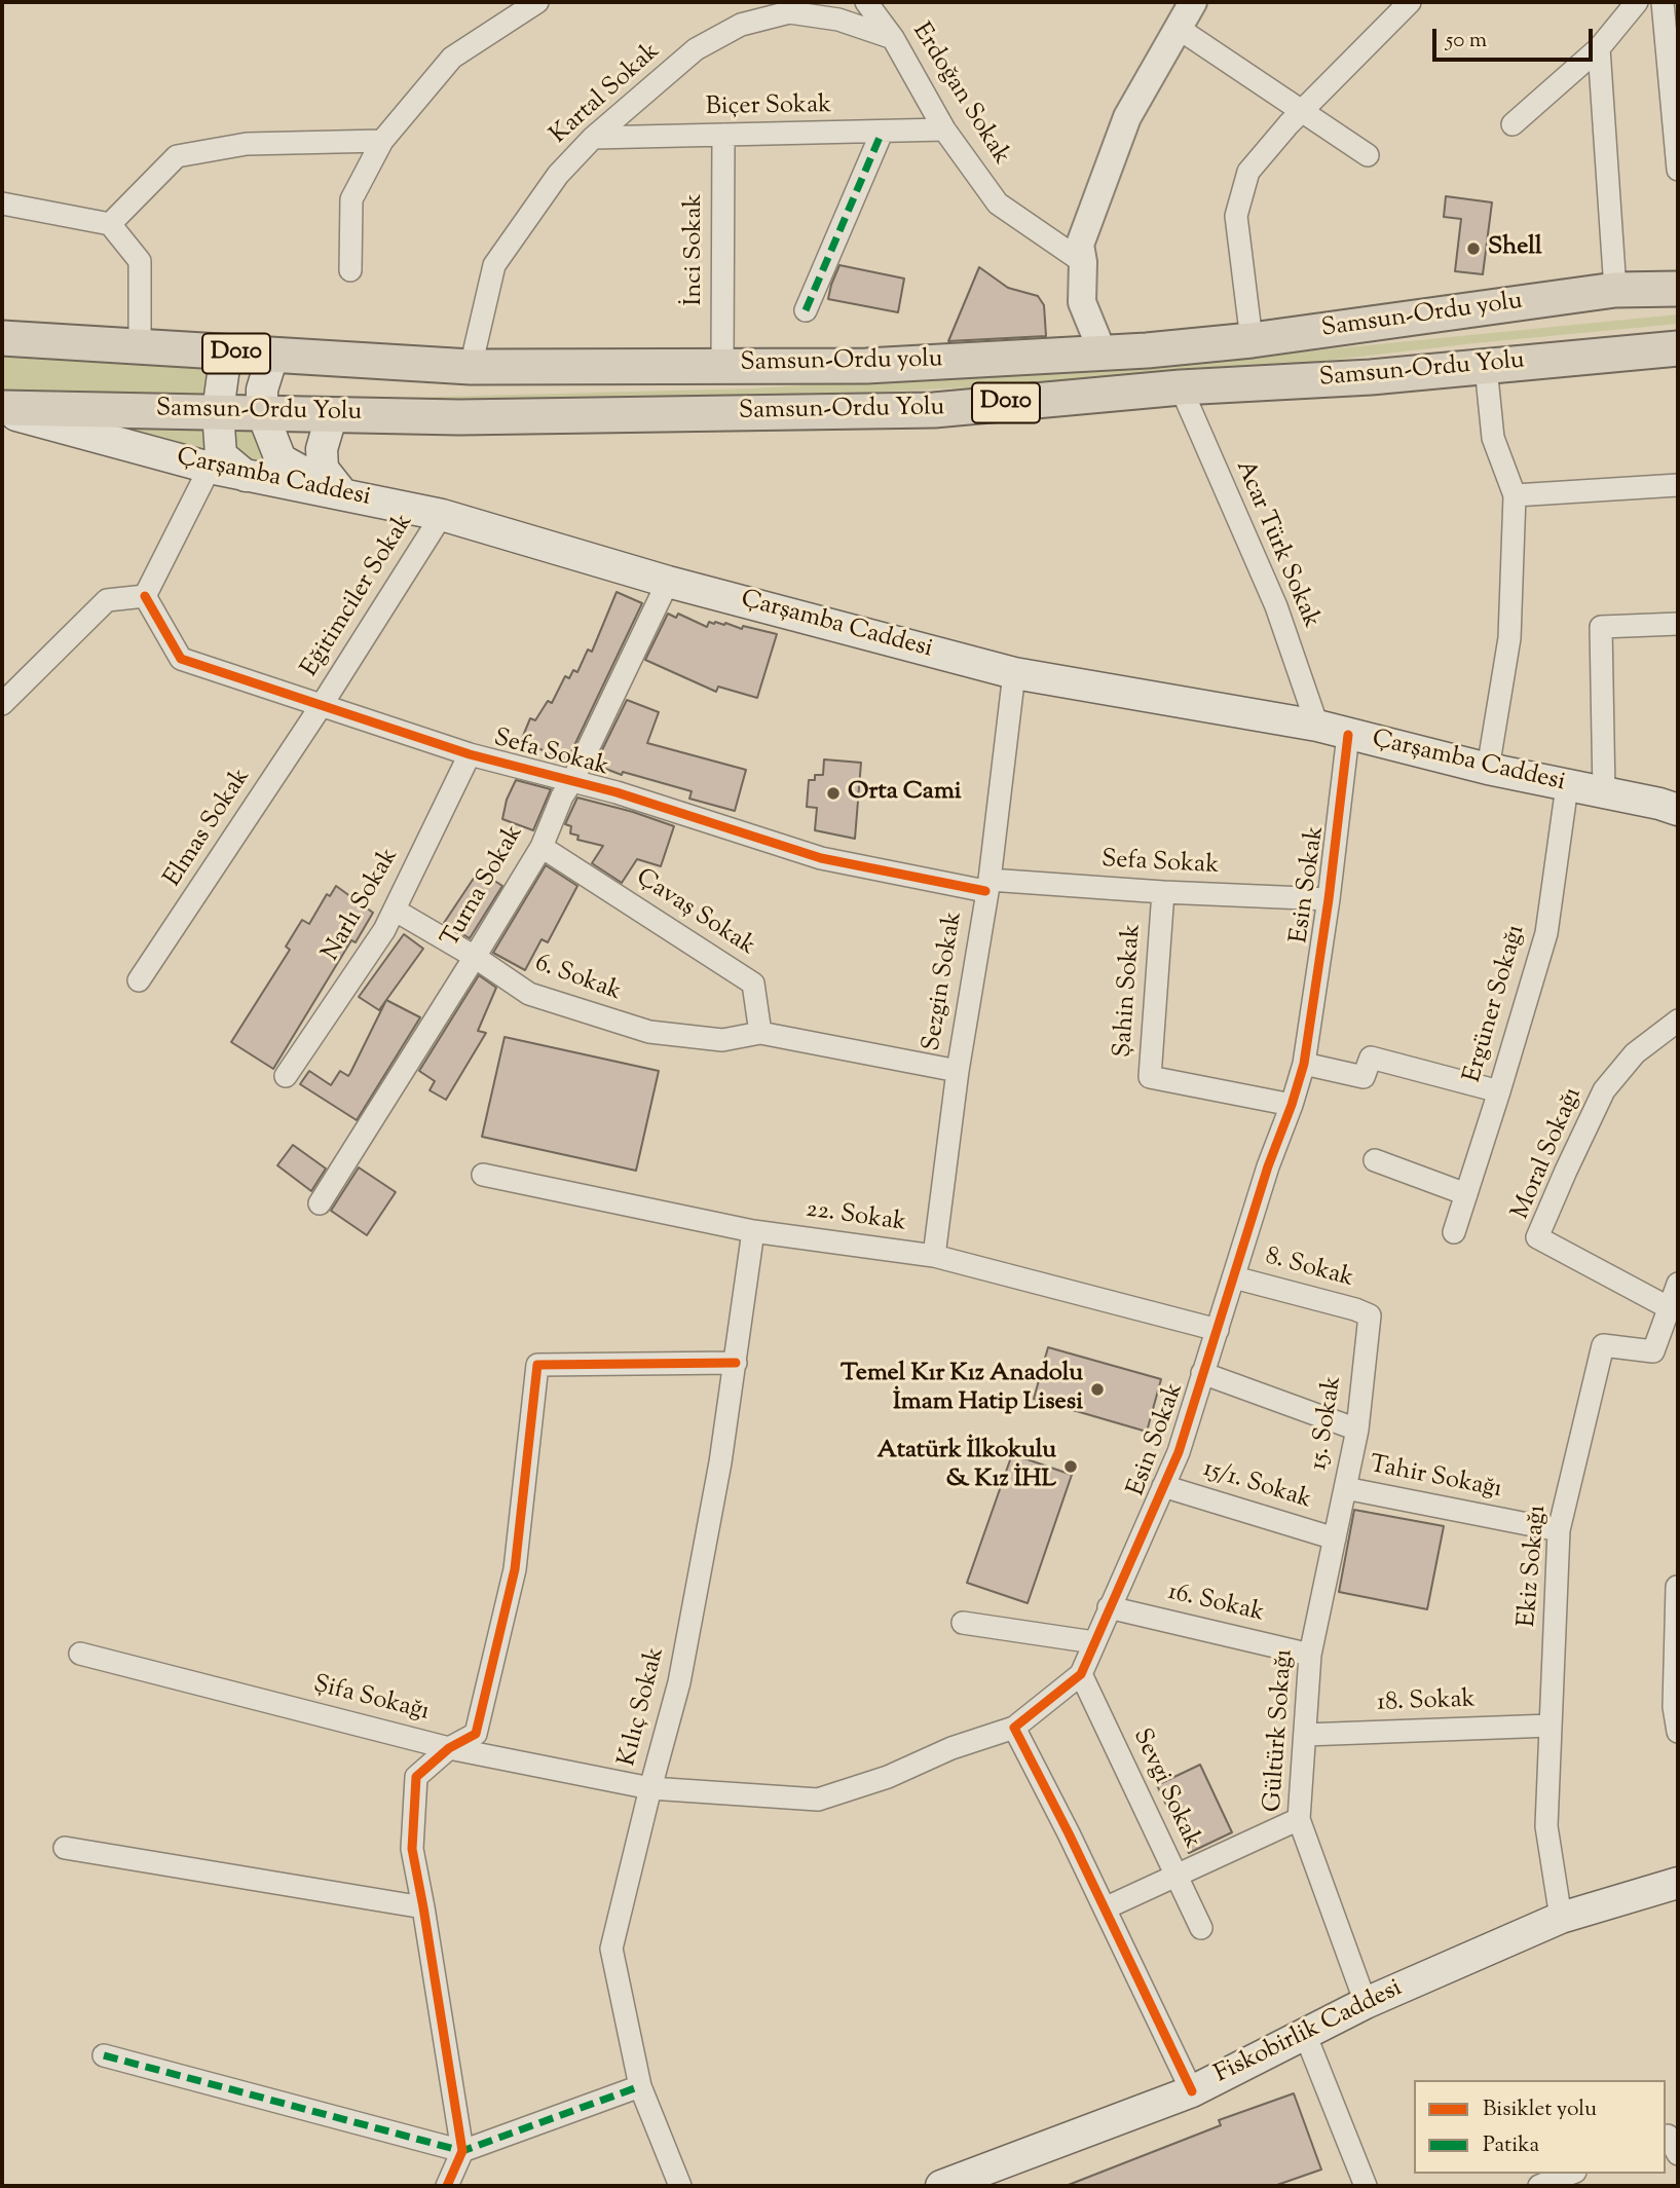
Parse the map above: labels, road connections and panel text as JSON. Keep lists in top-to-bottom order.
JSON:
{
  "streets": {
    "highway": ["Samsun-Ordu yolu", "D010", "Samsun-Ordu Yolu"],
    "main road": ["Çarşamba Caddesi", "Fiskobirlik Caddesi"],
    "street": [
      "Kartal Sokak",
      "Erdoğan Sokak",
      "Biçer Sokak",
      "İnci Sokak",
      "Acar Türk Sokak",
      "Eğitimciler Sokak",
      "Sefa Sokak",
      "Elmas Sokak",
      "Esin Sokak",
      "Turna Sokak",
      "Narlı Sokak",
      "Çavaş Sokak",
      "6. Sokak",
      "Sezgin Sokak",
      "Şahin Sokak",
      "Ergüner Sokağı",
      "Moral Sokağı",
      "22. Sokak",
      "8. Sokak",
      "15. Sokak",
      "Tahir Sokağı",
      "15/1. Sokak",
      "Ekiz Sokağı",
      "16. Sokak",
      "Şifa Sokağı",
      "18. Sokak",
      "Kılıç Sokak",
      "Gültürk Sokağı",
      "Sevgi Sokak"
    ]
  },
  "crossings": [
    ["Kartal Sokak", "Erdoğan Sokak"],
    ["Kartal Sokak", "Biçer Sokak"],
    ["Kartal Sokak", "Samsun-Ordu yolu"],
    ["Erdoğan Sokak", "Biçer Sokak"],
    ["Biçer Sokak", "İnci Sokak"],
    ["İnci Sokak", "Samsun-Ordu yolu"],
    ["Samsun-Ordu Yolu", "Çarşamba Caddesi"],
    ["Samsun-Ordu Yolu", "Acar Türk Sokak"],
    ["Çarşamba Caddesi", "Acar Türk Sokak"],
    ["Çarşamba Caddesi", "Eğitimciler Sokak"],
    ["Çarşamba Caddesi", "Esin Sokak"],
    ["Çarşamba Caddesi", "Turna Sokak"],
    ["Çarşamba Caddesi", "Sezgin Sokak"],
    ["Çarşamba Caddesi", "Ergüner Sokağı"],
    ["Eğitimciler Sokak", "Sefa Sokak"],
    ["Eğitimciler Sokak", "Elmas Sokak"],
    ["Sefa Sokak", "Elmas Sokak"],
    ["Sefa Sokak", "Esin Sokak"],
    ["Sefa Sokak", "Turna Sokak"],
    ["Sefa Sokak", "Narlı Sokak"],
    ["Sefa Sokak", "Sezgin Sokak"],
    ["Sefa Sokak", "Şahin Sokak"],
    ["Esin Sokak", "Şahin Sokak"],
    ["Esin Sokak", "22. Sokak"],
    ["Esin Sokak", "8. Sokak"],
    ["Esin Sokak", "15/1. Sokak"],
    ["Esin Sokak", "16. Sokak"],
    ["Esin Sokak", "Şifa Sokağı"],
    ["Esin Sokak", "Sevgi Sokak"],
    ["Turna Sokak", "Çavaş Sokak"],
    ["Turna Sokak", "6. Sokak"],
    ["Narlı Sokak", "6. Sokak"],
    ["Çavaş Sokak", "6. Sokak"],
    ["Sezgin Sokak", "22. Sokak"],
    ["Moral Sokağı", "Ekiz Sokağı"],
    ["22. Sokak", "Kılıç Sokak"],
    ["8. Sokak", "15. Sokak"],
    ["15. Sokak", "Tahir Sokağı"],
    ["15. Sokak", "15/1. Sokak"],
    ["15. Sokak", "Gültürk Sokağı"],
    ["Tahir Sokağı", "Ekiz Sokağı"],
    ["15/1. Sokak", "Gültürk Sokağı"],
    ["Ekiz Sokağı", "18. Sokak"],
    ["Ekiz Sokağı", "Fiskobirlik Caddesi"],
    ["16. Sokak", "Gültürk Sokağı"],
    ["Şifa Sokağı", "Kılıç Sokak"],
    ["18. Sokak", "Gültürk Sokağı"],
    ["Gültürk Sokağı", "Fiskobirlik Caddesi"]
  ],
  "places": [
    "Shell",
    "Orta Cami",
    "Temel Kır Kız Anadolu İmam Hatip Lisesi",
    "Atatürk İlkokulu & Kız İHL"
  ],
  "legend": ["Bisiklet yolu", "Patika"],
  "scale_bar": "50 m"
}
